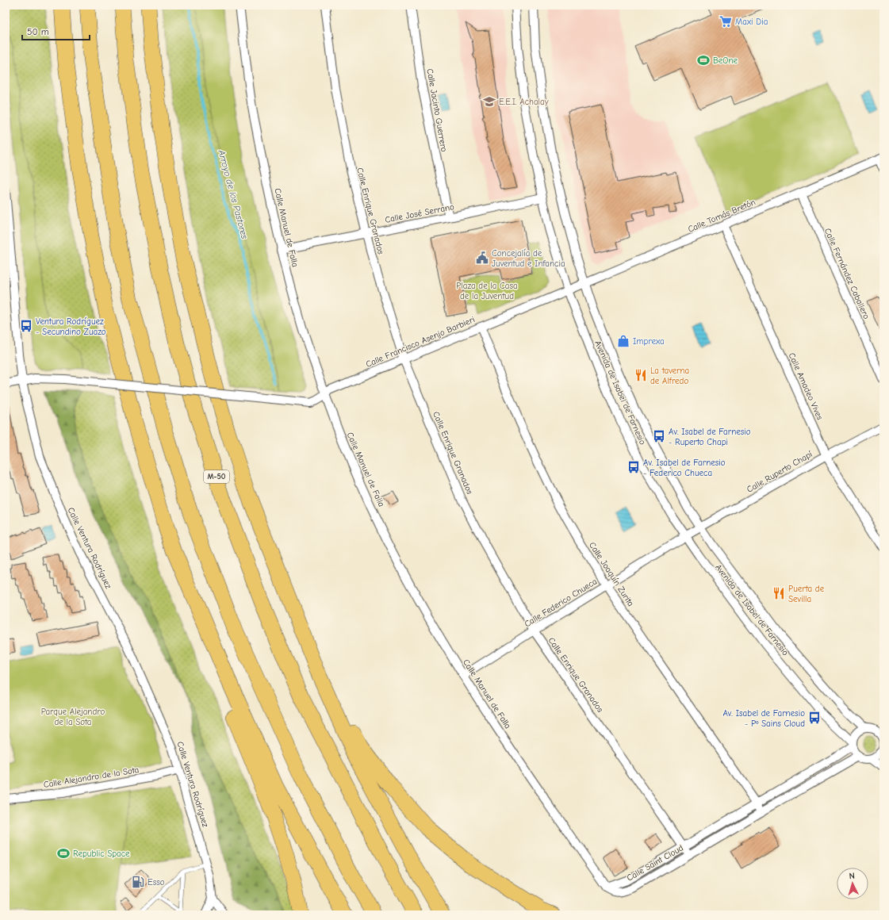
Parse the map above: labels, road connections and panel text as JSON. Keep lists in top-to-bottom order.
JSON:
{
  "streets": {
    "highway": ["M-50"],
    "street": [
      "Calle Jacinto Guerrero",
      "Calle Enrique Granados",
      "Calle José Serrano",
      "Calle Tomás Bretón",
      "Calle Manuel de Falla",
      "Calle Fernández Caballero",
      "Calle Francisco Asenjo Barbieri",
      "Calle Amadeo Vives",
      "Avenida de Isabel de Farnesio",
      "Calle Ruperto Chapí",
      "Calle Ventura Rodríguez",
      "Calle Joaquín Zurita",
      "Calle Federico Chueca",
      "Calle Alejandro de la Sota",
      "Calle Saint Cloud"
    ]
  },
  "crossings": [
    ["Calle Jacinto Guerrero", "Calle José Serrano"],
    ["Calle Enrique Granados", "Calle José Serrano"],
    ["Calle Enrique Granados", "Calle Francisco Asenjo Barbieri"],
    ["Calle Enrique Granados", "Calle Federico Chueca"],
    ["Calle Enrique Granados", "Calle Saint Cloud"],
    ["Calle José Serrano", "Calle Manuel de Falla"],
    ["Calle José Serrano", "Avenida de Isabel de Farnesio"],
    ["Calle Tomás Bretón", "Calle Fernández Caballero"],
    ["Calle Tomás Bretón", "Calle Francisco Asenjo Barbieri"],
    ["Calle Tomás Bretón", "Calle Amadeo Vives"],
    ["Calle Tomás Bretón", "Avenida de Isabel de Farnesio"],
    ["Calle Manuel de Falla", "Calle Francisco Asenjo Barbieri"],
    ["Calle Manuel de Falla", "Calle Federico Chueca"],
    ["Calle Manuel de Falla", "Calle Saint Cloud"],
    ["Calle Francisco Asenjo Barbieri", "Avenida de Isabel de Farnesio"],
    ["Calle Francisco Asenjo Barbieri", "Calle Ventura Rodríguez"],
    ["Calle Francisco Asenjo Barbieri", "Calle Joaquín Zurita"],
    ["Calle Amadeo Vives", "Calle Ruperto Chapí"],
    ["Avenida de Isabel de Farnesio", "Calle Ruperto Chapí"],
    ["Avenida de Isabel de Farnesio", "Calle Federico Chueca"],
    ["Avenida de Isabel de Farnesio", "Calle Saint Cloud"],
    ["Calle Ruperto Chapí", "Calle Federico Chueca"],
    ["Calle Ventura Rodríguez", "Calle Alejandro de la Sota"],
    ["Calle Joaquín Zurita", "Calle Federico Chueca"],
    ["Calle Joaquín Zurita", "Calle Saint Cloud"]
  ],
  "water": ["Arroyo de los Pastores"],
  "parks": ["Plaza de la Casa de la Juventud", "Parque Alejandro de la Sota"],
  "places": {
    "supermarket": ["Maxi Dia"],
    "sports": ["BeOne", "Republic Space"],
    "school or university": ["E.E.I. Achalay"],
    "public building": ["Concejalía de Juventud e Infancia"],
    "bus stop": [
      "Ventura Rodríguez - Secundino Zuazo",
      "Av. Isabel de Farnesio - Ruperto Chapi",
      "Av. Isabel de Farnesio - Federico Chueca",
      "Av. Isabel de Farnesio - Pº Sains Cloud"
    ],
    "shop": ["Imprexa"],
    "restaurant": ["La taverna de Alfredo", "Puerta de Sevilla"],
    "fuel station": ["Esso"]
  },
  "scale_bar": "50 m",
  "north": "top"
}
